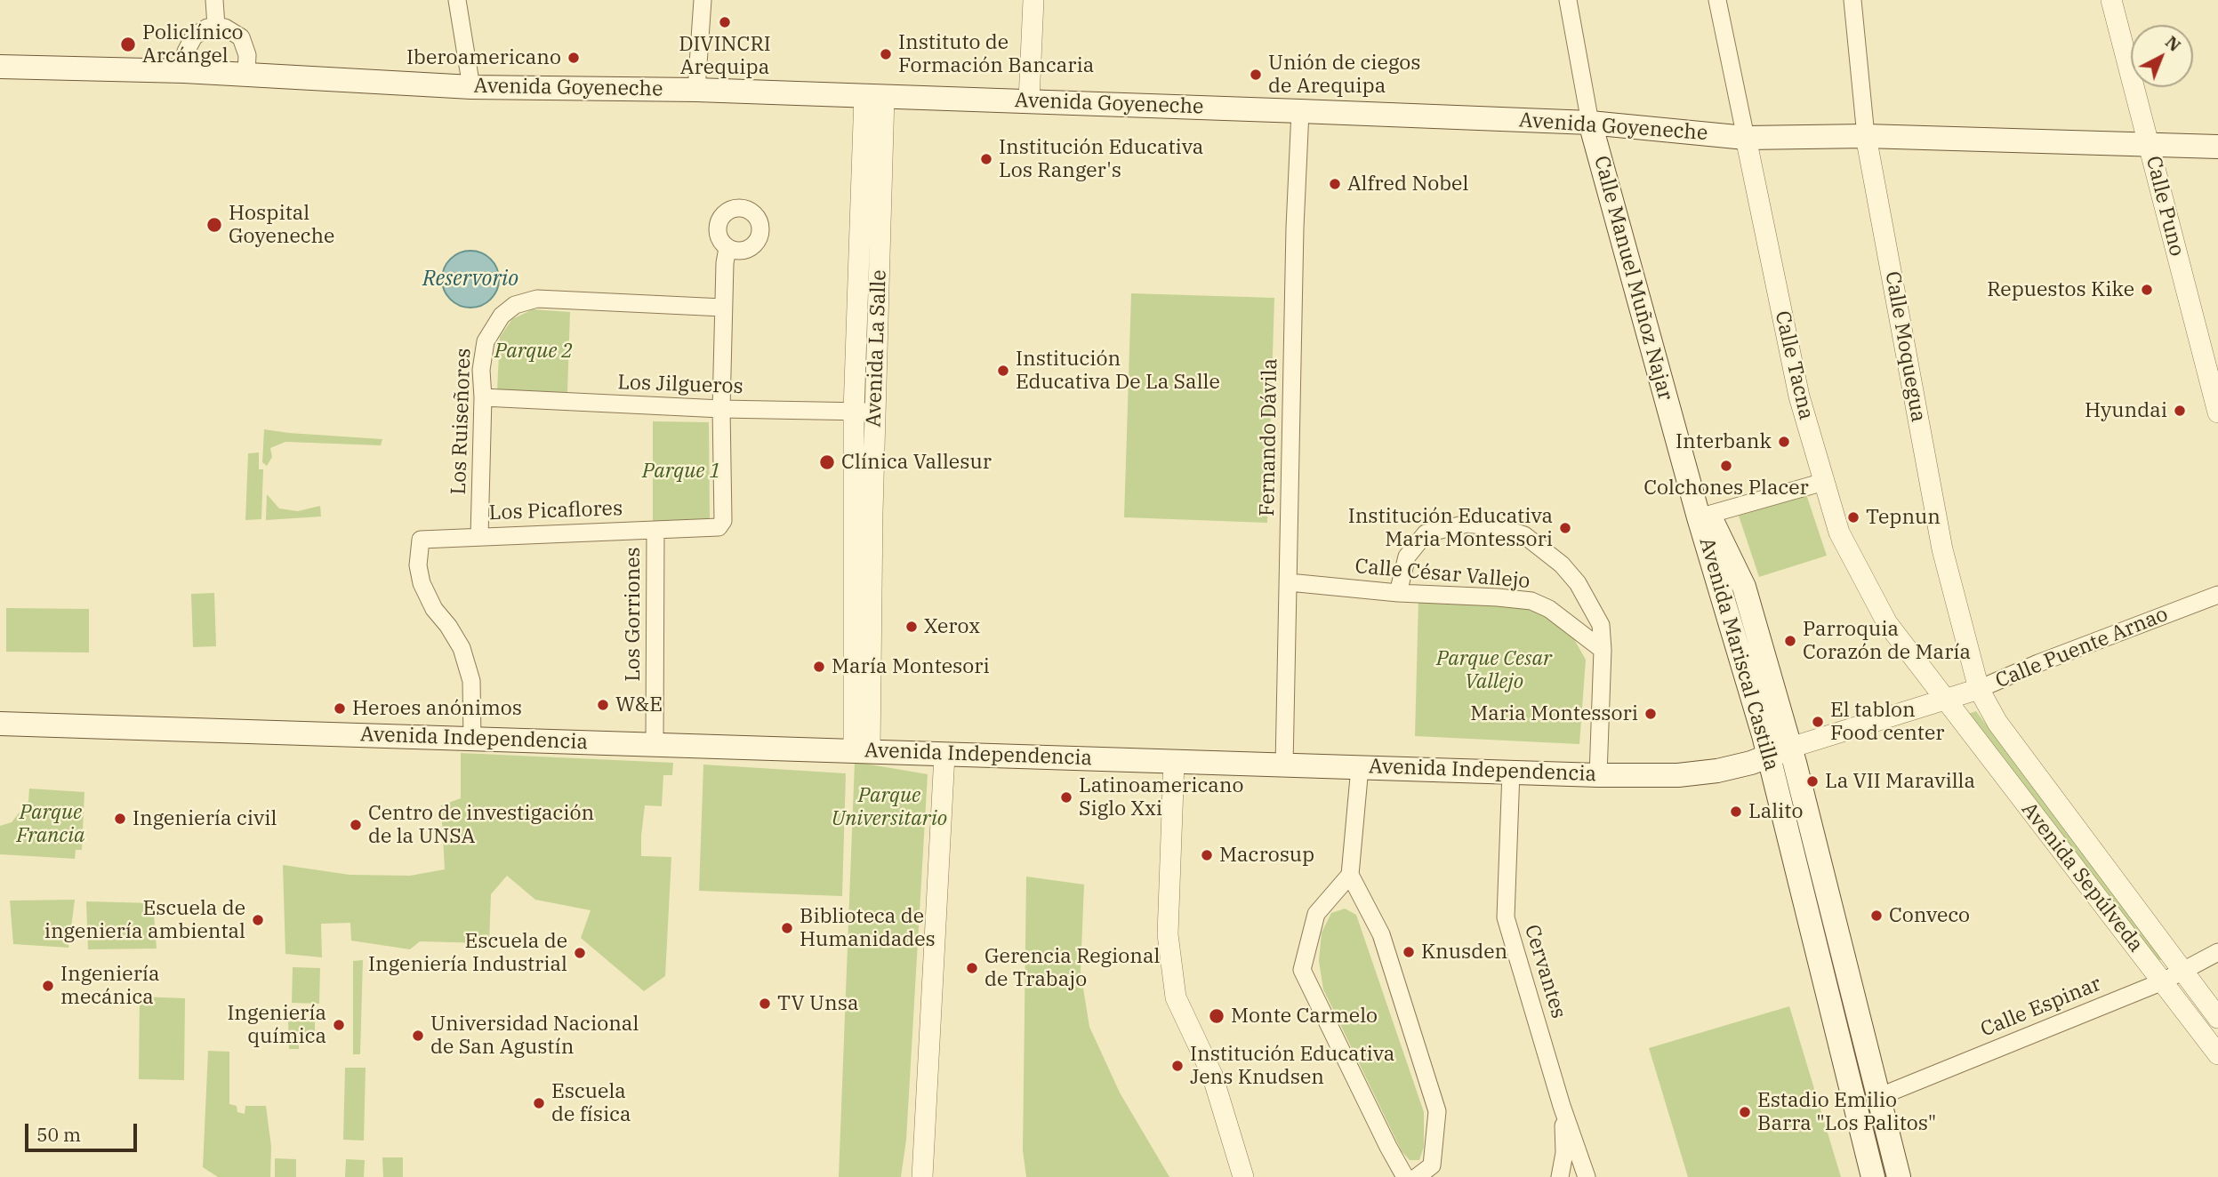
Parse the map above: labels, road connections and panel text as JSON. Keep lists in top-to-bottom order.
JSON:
{
  "streets": {
    "main road": [
      "Avenida Goyeneche",
      "Calle Manuel Muñoz Najar",
      "Avenida Mariscal Castilla",
      "Avenida Independencia"
    ],
    "street": [
      "Calle Puno",
      "Calle Moquegua",
      "Avenida La Salle",
      "Calle Tacna",
      "Los Jilgueros",
      "Los Ruiseñores",
      "Fernando Dávila",
      "Los Picaflores",
      "Calle César Vallejo",
      "Los Gorriones",
      "Calle Puente Arnao",
      "Avenida Sepúlveda",
      "Cervantes",
      "Calle Espinar"
    ]
  },
  "crossings": [
    ["Avenida Goyeneche", "Calle Puno"],
    ["Avenida Goyeneche", "Calle Manuel Muñoz Najar"],
    ["Avenida Goyeneche", "Calle Moquegua"],
    ["Avenida Goyeneche", "Avenida La Salle"],
    ["Avenida Goyeneche", "Calle Tacna"],
    ["Avenida Goyeneche", "Fernando Dávila"],
    ["Calle Manuel Muñoz Najar", "Avenida Mariscal Castilla"],
    ["Calle Moquegua", "Calle Puente Arnao"],
    ["Calle Moquegua", "Avenida Sepúlveda"],
    ["Avenida La Salle", "Los Jilgueros"],
    ["Avenida La Salle", "Avenida Independencia"],
    ["Calle Tacna", "Calle Puente Arnao"],
    ["Calle Tacna", "Avenida Independencia"],
    ["Calle Tacna", "Avenida Sepúlveda"],
    ["Los Jilgueros", "Los Ruiseñores"],
    ["Los Jilgueros", "Los Gorriones"],
    ["Los Ruiseñores", "Los Picaflores"],
    ["Los Ruiseñores", "Los Gorriones"],
    ["Fernando Dávila", "Calle César Vallejo"],
    ["Fernando Dávila", "Avenida Independencia"],
    ["Los Picaflores", "Los Gorriones"],
    ["Los Picaflores", "Avenida Independencia"],
    ["Los Gorriones", "Avenida Independencia"],
    ["Calle Puente Arnao", "Avenida Independencia"],
    ["Calle Puente Arnao", "Avenida Sepúlveda"],
    ["Avenida Mariscal Castilla", "Avenida Independencia"],
    ["Avenida Mariscal Castilla", "Calle Espinar"],
    ["Avenida Independencia", "Avenida Sepúlveda"],
    ["Avenida Independencia", "Cervantes"],
    ["Avenida Sepúlveda", "Calle Espinar"]
  ],
  "water": ["Reservorio"],
  "parks": [
    "Parque 2",
    "Parque 1",
    "Parque Cesar Vallejo",
    "Parque Universitario",
    "Parque Francia"
  ],
  "places": [
    "DIVINCRI Arequipa",
    "Policlínico Arcángel",
    "Instituto de Formación Bancaria",
    "Iberoamericano",
    "Unión de ciegos de Arequipa",
    "Institución Educativa Los Ranger's",
    "Alfred Nobel",
    "Hospital Goyeneche",
    "Repuestos Kike",
    "Institución Educativa De La Salle",
    "Hyundai",
    "Interbank",
    "Clínica Vallesur",
    "Colchones Placer",
    "Tepnun",
    "Institución Educativa Maria Montessori",
    "Xerox",
    "Parroquia Corazón de María",
    "María Montesori",
    "W&E",
    "Heroes anónimos",
    "Maria Montessori",
    "El tablon Food center",
    "La VII Maravilla",
    "Latinoamericano Siglo Xxi",
    "Lalito",
    "Ingeniería civil",
    "Centro de investigación de la UNSA",
    "Macrosup",
    "Conveco",
    "Escuela de ingeniería ambiental",
    "Biblioteca de Humanidades",
    "Knusden",
    "Escuela de Ingeniería Industrial",
    "Gerencia Regional de Trabajo",
    "Ingeniería mecánica",
    "TV Unsa",
    "Monte Carmelo",
    "Ingeniería química",
    "Universidad Nacional de San Agustín",
    "Institución Educativa Jens Knudsen",
    "Escuela de física",
    "Estadio Emilio Barra \"Los Palitos\""
  ],
  "scale_bar": "50 m",
  "north": "top right"
}
